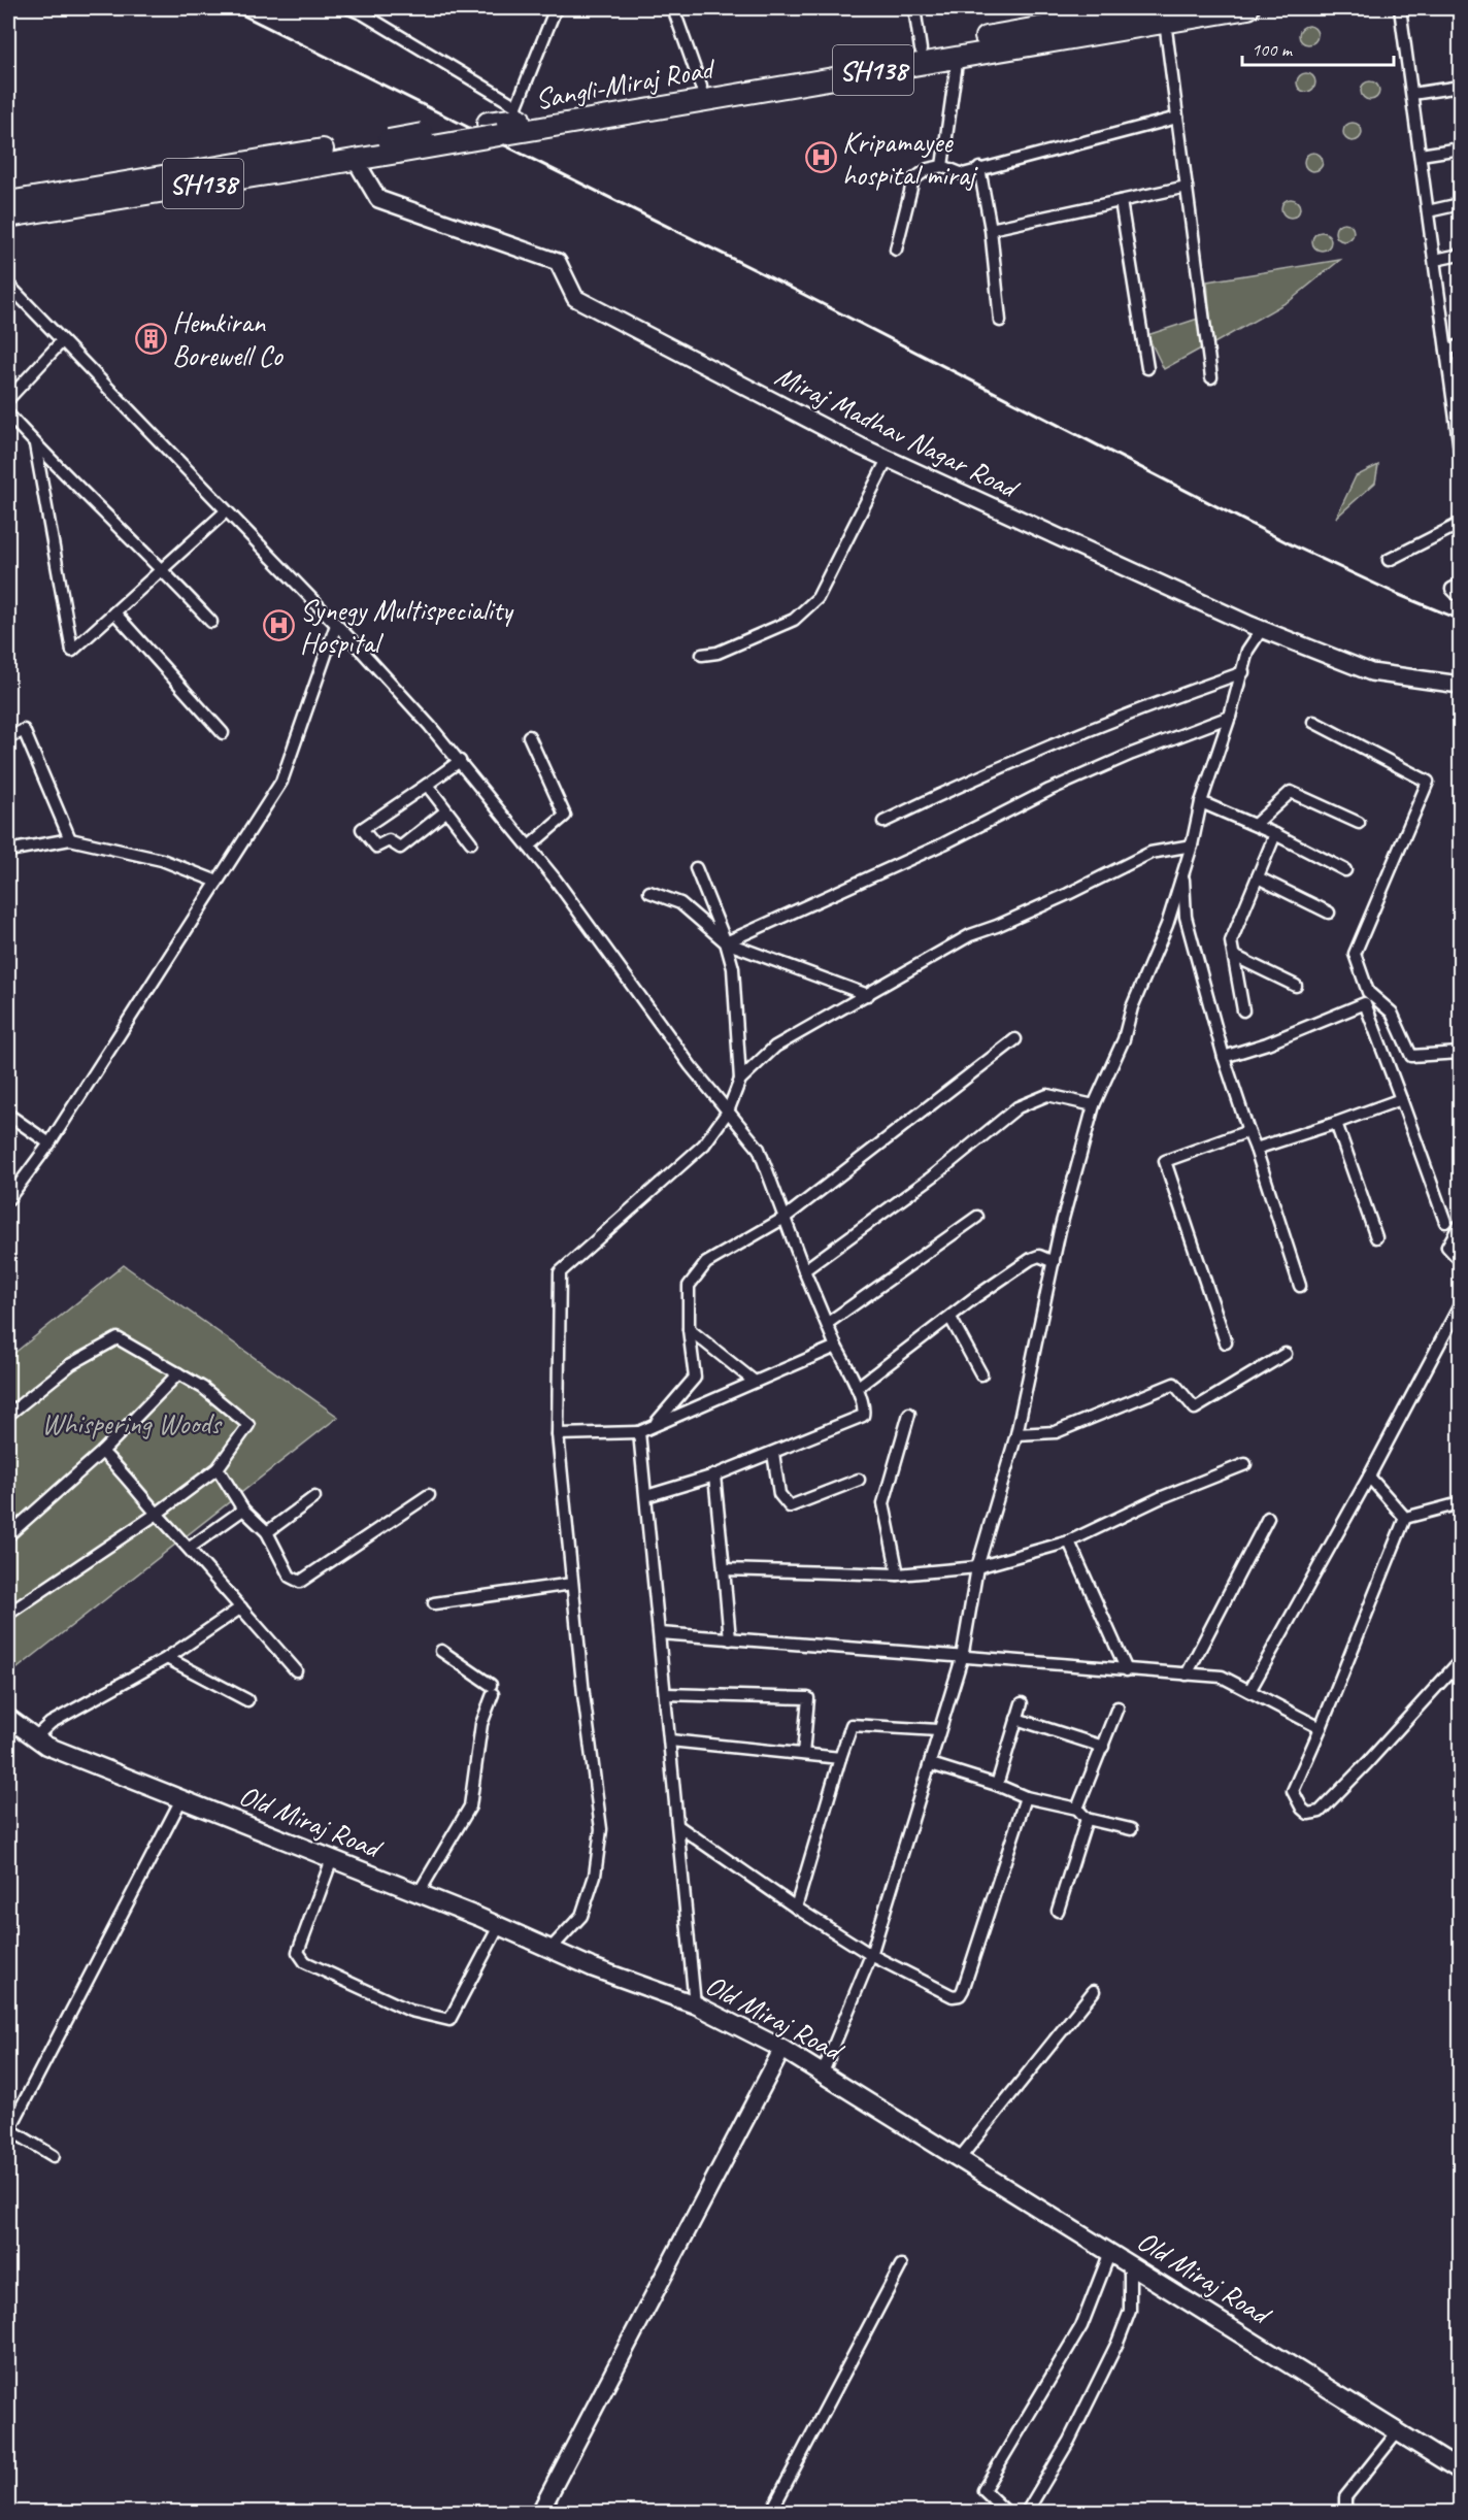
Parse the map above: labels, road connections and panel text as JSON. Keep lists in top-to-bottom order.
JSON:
{
  "streets": {
    "highway": ["SH138", "Sangli-Miraj Road"],
    "main road": ["Old Miraj Road"],
    "street": ["Miraj Madhav Nagar Road"]
  },
  "crossings": [
    ["Sangli-Miraj Road", "Miraj Madhav Nagar Road"]
  ],
  "parks": ["Whispering Woods"],
  "places": {
    "hospital": ["Kripamayee hospital miraj", "Synegy Multispeciality Hospital"],
    "building": ["Hemkiran Borewell Co"]
  },
  "scale_bar": "100 m"
}
